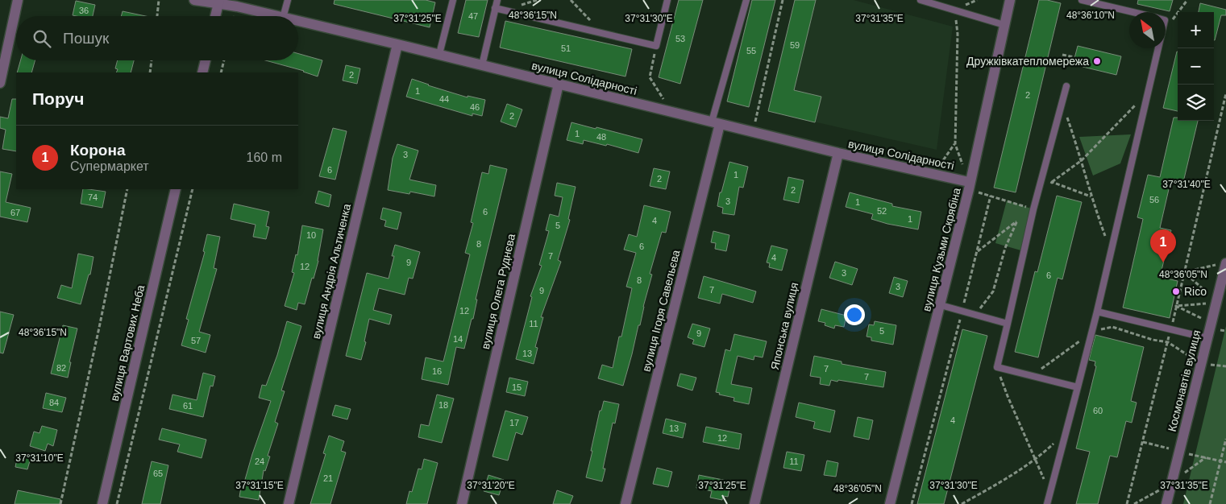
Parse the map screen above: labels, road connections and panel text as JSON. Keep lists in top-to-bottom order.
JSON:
{
  "streets": {
    "street": [
      "вулиця Солідарності",
      "вулиця Кузьми Скрябіна",
      "вулиця Андрія Альтиченка",
      "вулиця Олега Руднєва",
      "вулиця Ігоря Савельєва",
      "Японська вулиця",
      "вулиця Вартових Неба",
      "Космонавтів вулиця"
    ]
  },
  "crossings": [
    ["вулиця Солідарності", "вулиця Андрія Альтиченка"],
    ["вулиця Солідарності", "вулиця Олега Руднєва"],
    ["вулиця Солідарності", "вулиця Ігоря Савельєва"],
    ["вулиця Солідарності", "Японська вулиця"]
  ],
  "places": ["Дружківкатепломережа", "Rico"],
  "house_numbers": [
    "36",
    "47",
    "53",
    "59",
    "51",
    "55",
    "2",
    "1",
    "2",
    "44",
    "46",
    "2",
    "1",
    "48",
    "3",
    "6",
    "1",
    "2",
    "2",
    "74",
    "56",
    "3",
    "1",
    "52",
    "6",
    "67",
    "1",
    "4",
    "5",
    "10",
    "8",
    "6",
    "7",
    "4",
    "9",
    "12",
    "3",
    "6",
    "8",
    "3",
    "7",
    "9",
    "12",
    "11",
    "5",
    "9",
    "14",
    "57",
    "13",
    "82",
    "7",
    "16",
    "7",
    "15",
    "84",
    "18",
    "61",
    "60",
    "4",
    "17",
    "13",
    "12",
    "24",
    "11",
    "65",
    "21"
  ],
  "north": "top left",
  "page": {
    "map_buttons": ["+", "−"],
    "search": "Пошук",
    "heading": "Поруч",
    "list": [
      {
        "mark": "1",
        "name": "Корона",
        "note": "Супермаркет",
        "value": "160 m"
      }
    ],
    "pins": "1"
  },
  "coordinates": [
    "48°36'10\"N",
    "48°36'15\"N",
    "37°31'25\"E",
    "37°31'30\"E",
    "37°31'35\"E",
    "37°31'40\"E",
    "48°36'05\"N",
    "37°31'10\"E",
    "37°31'15\"E",
    "37°31'20\"E"
  ]
}
